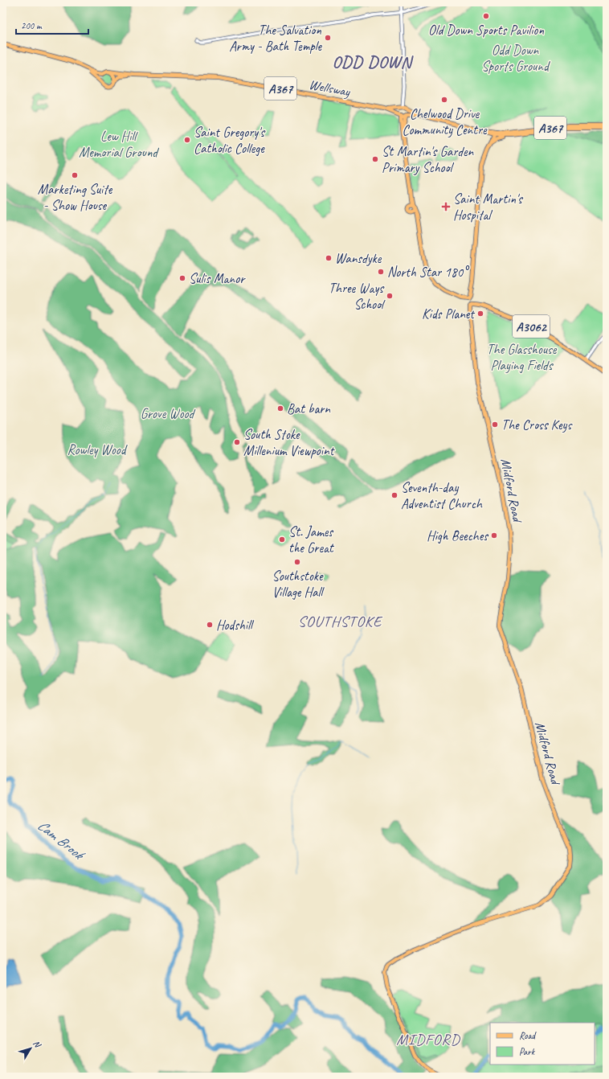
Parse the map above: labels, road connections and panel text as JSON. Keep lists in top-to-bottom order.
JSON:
{
  "streets": {
    "main road": [
      "Wellsway",
      "A367",
      "A3062",
      "Midford Road"
    ]
  },
  "crossings": [
    ["Wellsway", "A367"],
    ["A3062", "Midford Road"]
  ],
  "districts": ["ODD DOWN", "SOUTHSTOKE", "MIDFORD"],
  "water": ["Cam Brook"],
  "parks": [
    "Odd Down Sports Ground",
    "Lew Hill Memorial Ground",
    "The Glasshouse Playing Fields",
    "Grove Wood",
    "Rowley Wood"
  ],
  "places": {
    "other": [
      "Old Down Sports Pavilion",
      "The Salvation Army - Bath Temple",
      "Chelwood Drive Community Centre",
      "Saint Gregory's Catholic College",
      "St Martin's Garden Primary School",
      "Marketing Suite - Show House",
      "Wansdyke",
      "North Star 180°",
      "Sulis Manor",
      "Three Ways School",
      "Kids Planet",
      "Bat barn",
      "The Cross Keys",
      "South Stoke Millenium Viewpoint",
      "Seventh-day Adventist Church",
      "High Beeches",
      "St. James the Great",
      "Southstoke Village Hall",
      "Hodshill"
    ],
    "health": ["Saint Martin's Hospital"]
  },
  "legend": ["Road", "Park"],
  "scale_bar": "200 m",
  "north": "top right"
}
